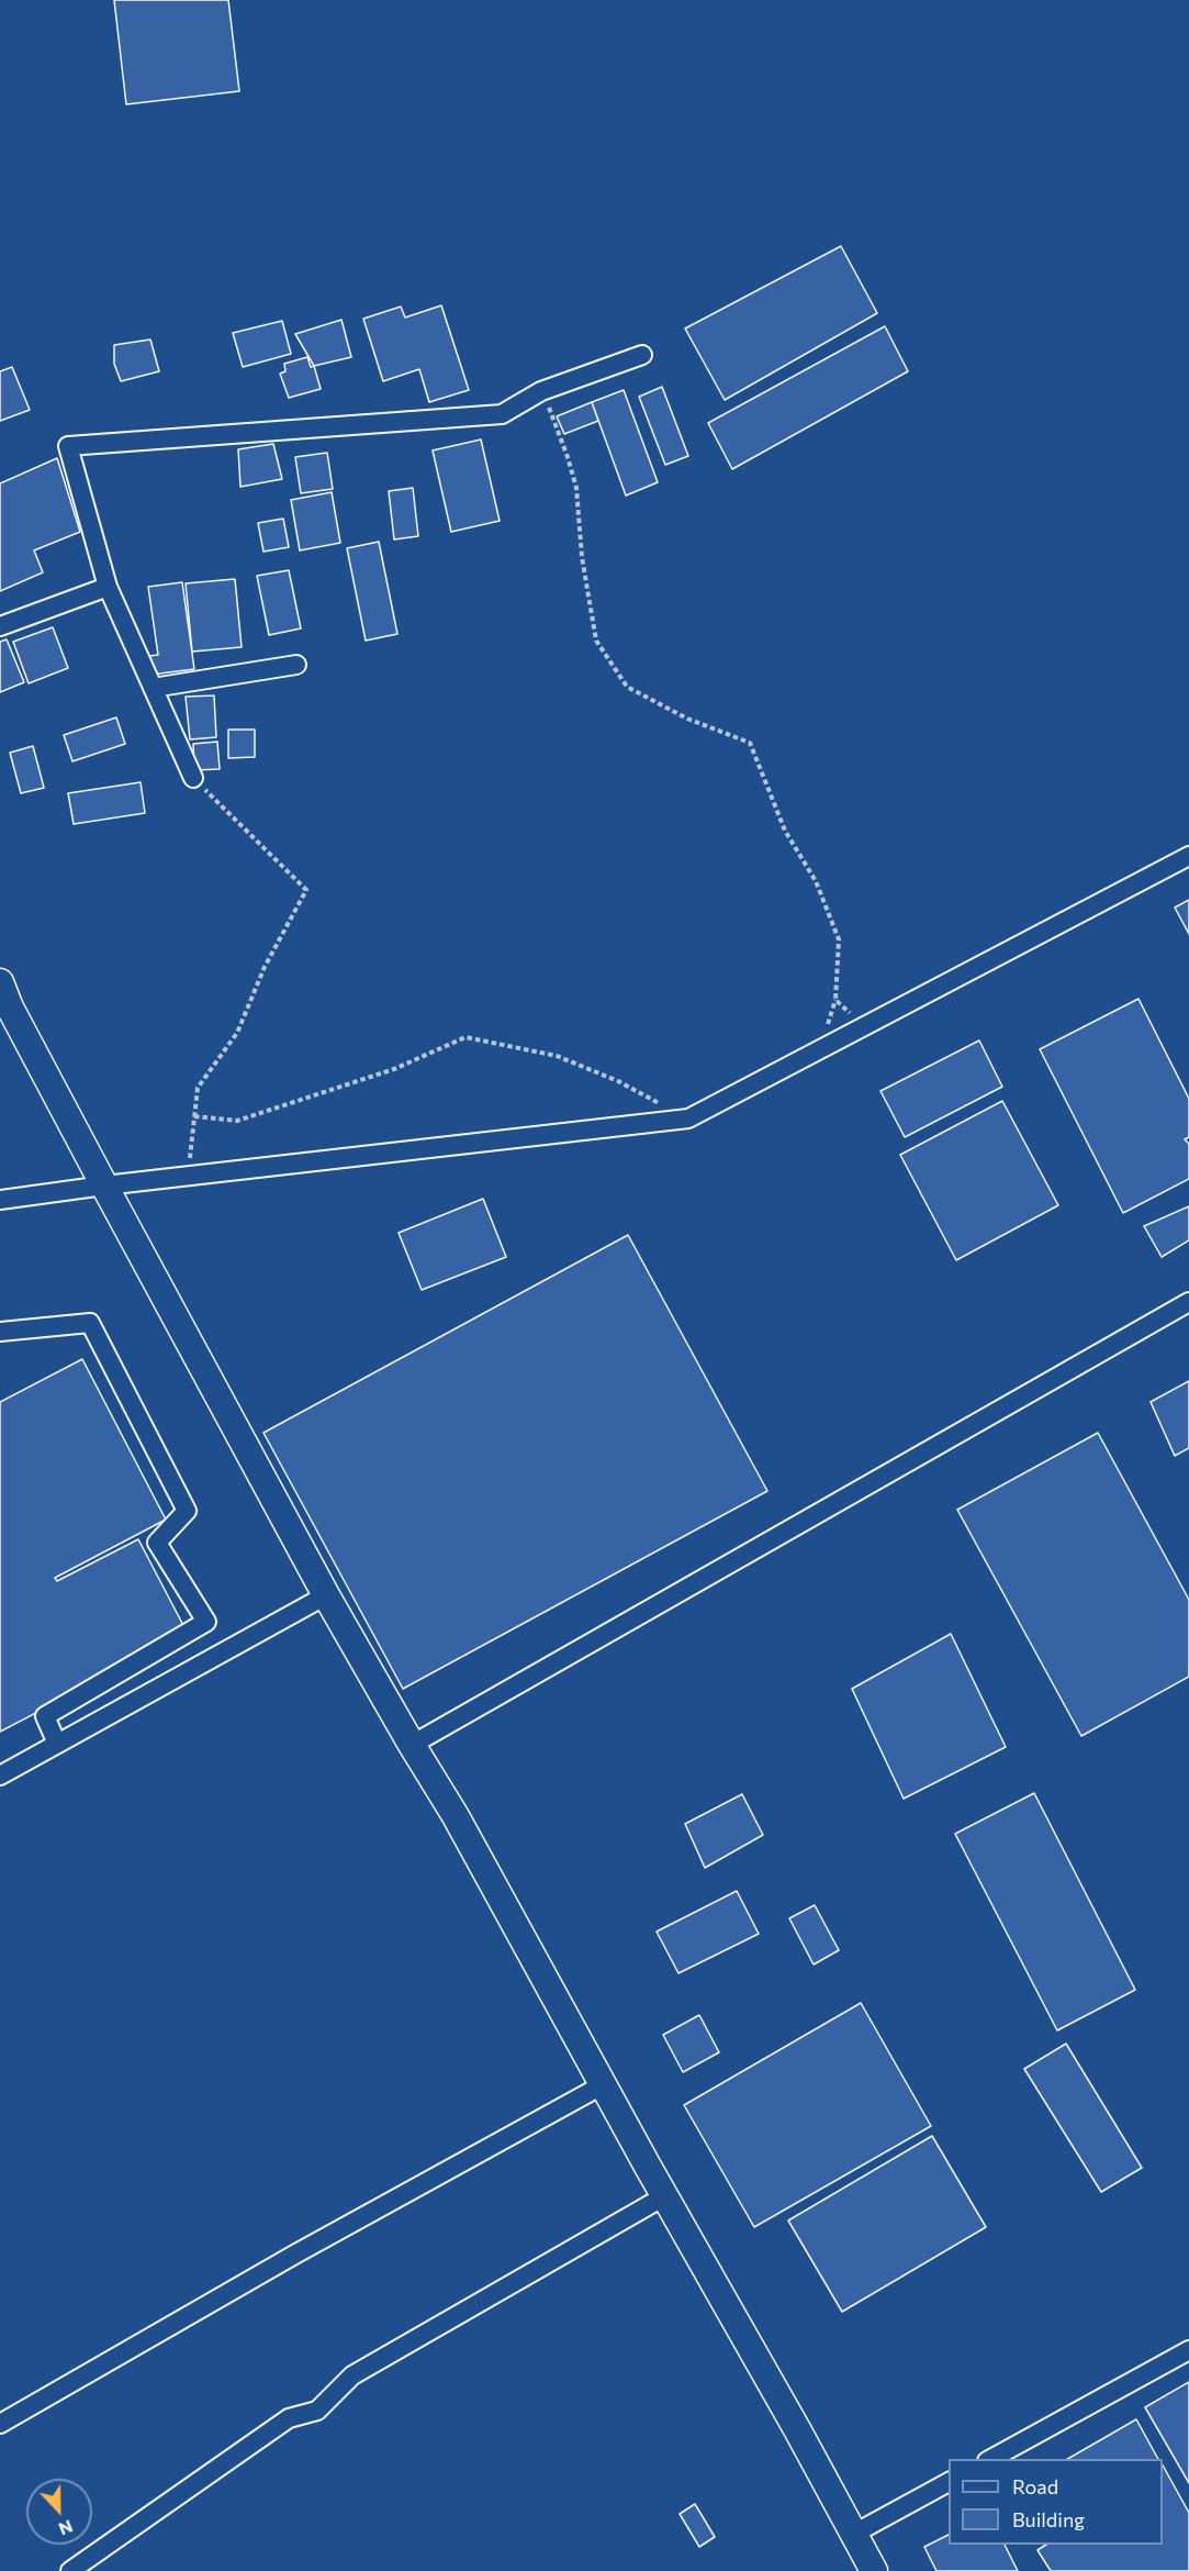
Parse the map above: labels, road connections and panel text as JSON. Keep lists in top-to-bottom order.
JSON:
{
  "legend": ["Road", "Building"],
  "north": "bottom"
}
